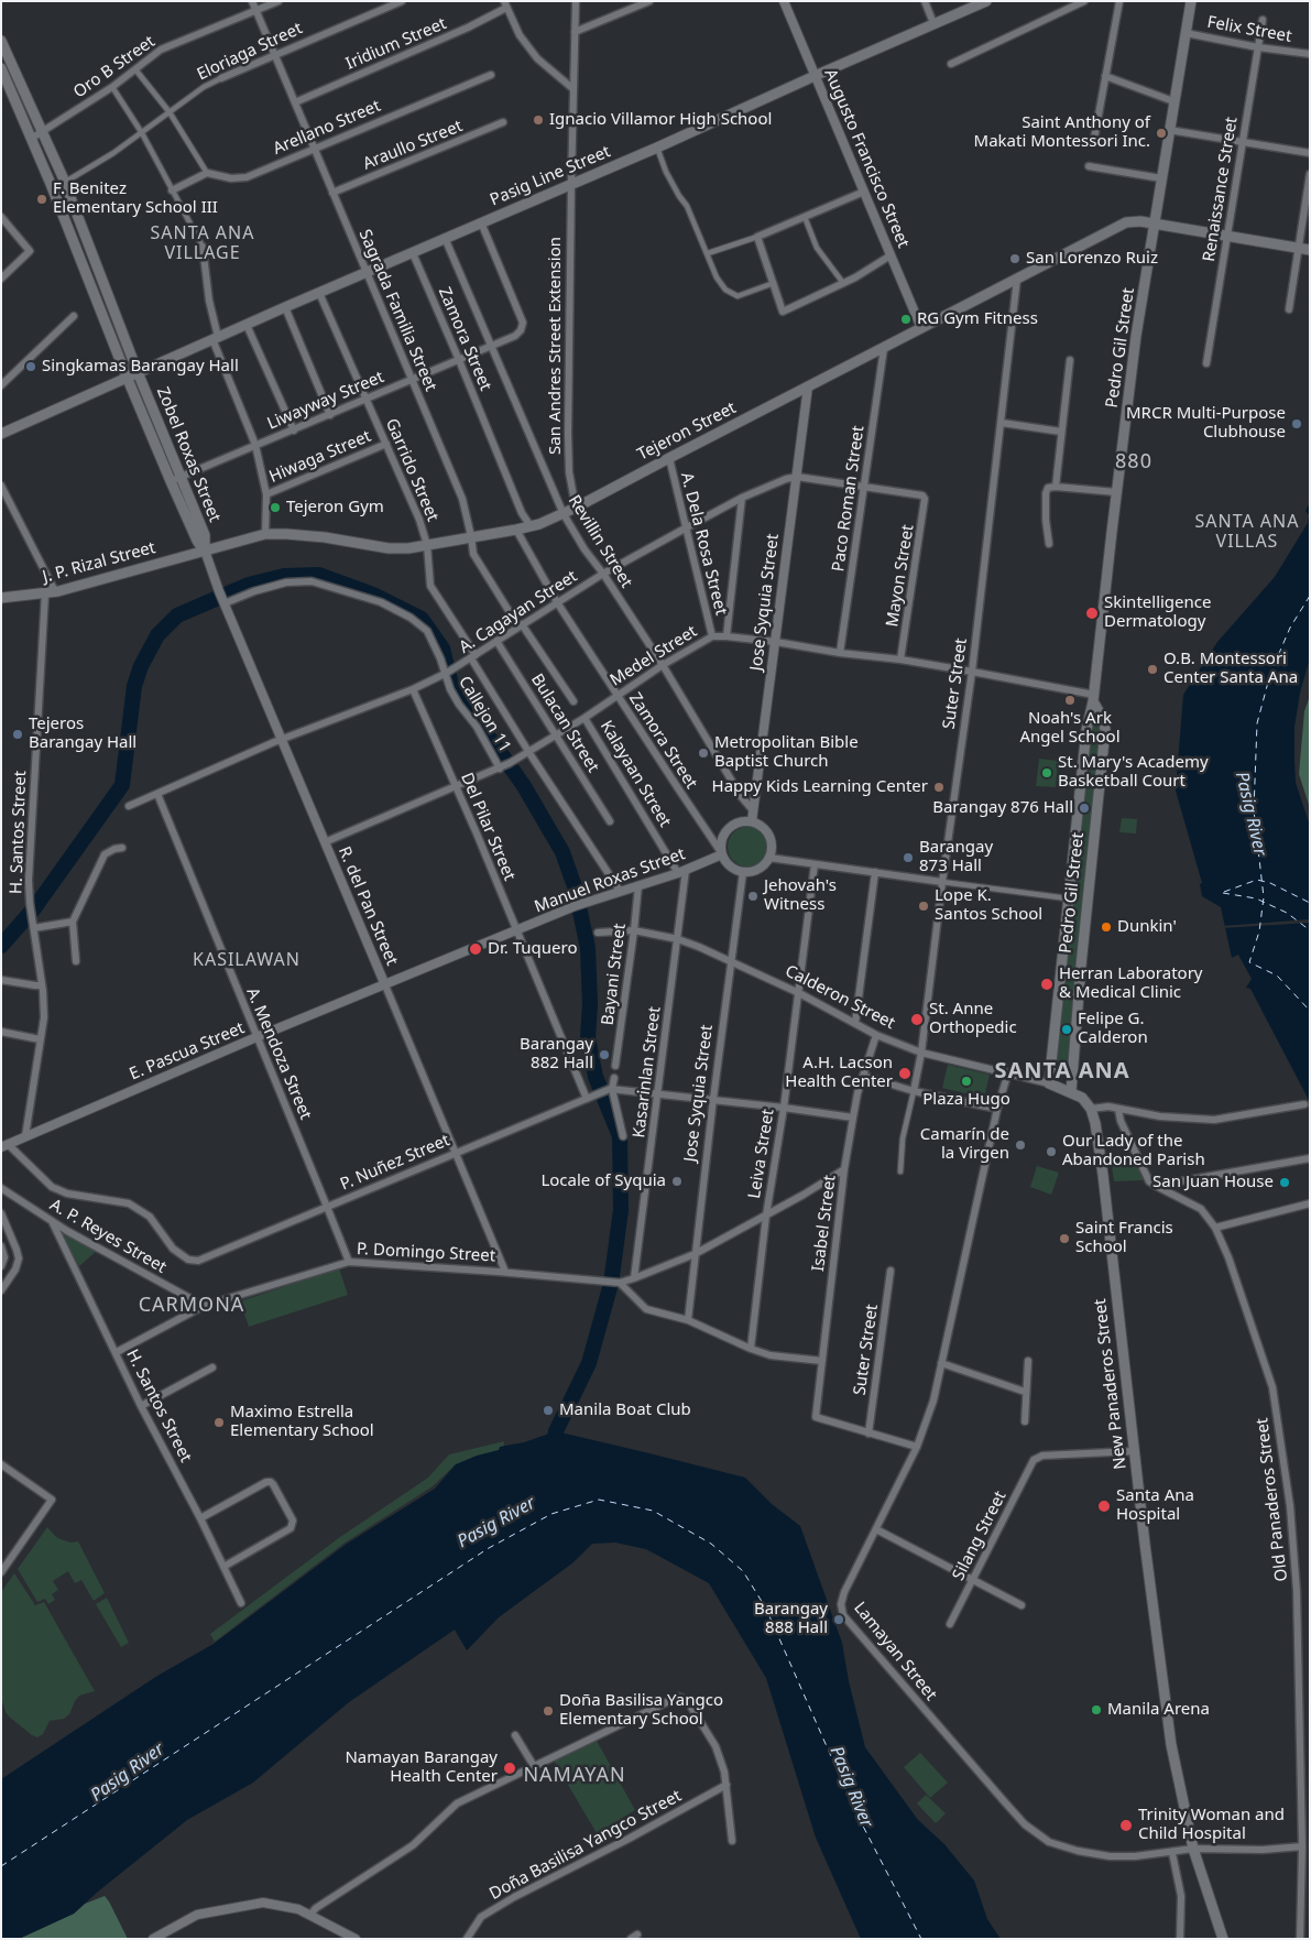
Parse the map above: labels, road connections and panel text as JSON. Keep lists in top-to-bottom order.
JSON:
{
  "streets": {
    "main road": [
      "Pasig Line Street",
      "Pedro Gil Street",
      "Tejeron Street",
      "Zobel Roxas Street",
      "J. P. Rizal Street",
      "Calderon Street",
      "New Panaderos Street"
    ],
    "street": [
      "Felix Street",
      "Iridium Street",
      "Eloriaga Street",
      "Oro B Street",
      "Arellano Street",
      "Araullo Street",
      "Augusto Francisco Street",
      "Renaissance Street",
      "Sagrada Familia Street",
      "Zamora Street",
      "San Andres Street Extension",
      "Liwayway Street",
      "Hiwaga Street",
      "Garrido Street",
      "Paco Roman Street",
      "Revillin Street",
      "A. Dela Rosa Street",
      "Mayon Street",
      "Jose Syquia Street",
      "A. Cagayan Street",
      "Medel Street",
      "Suter Street",
      "Callejon 11",
      "Bulacan Street",
      "Kalayaan Street",
      "Del Pilar Street",
      "H. Santos Street",
      "Manuel Roxas Street",
      "R. del Pan Street",
      "Bayani Street",
      "E. Pascua Street",
      "A. Mendoza Street",
      "Kasarinlan Street",
      "Leiva Street",
      "P. Nuñez Street",
      "Isabel Street",
      "A. P. Reyes Street",
      "P. Domingo Street",
      "Old Panaderos Street",
      "Silang Street",
      "Lamayan Street",
      "Doña Basilisa Yangco Street"
    ]
  },
  "crossings": [
    ["Felix Street", "Renaissance Street"],
    ["Felix Street", "Pedro Gil Street"],
    ["Iridium Street", "Sagrada Familia Street"],
    ["Eloriaga Street", "Sagrada Familia Street"],
    ["Eloriaga Street", "Zobel Roxas Street"],
    ["Oro B Street", "Sagrada Familia Street"],
    ["Oro B Street", "Zobel Roxas Street"],
    ["Arellano Street", "Sagrada Familia Street"],
    ["Araullo Street", "Sagrada Familia Street"],
    ["Augusto Francisco Street", "Pasig Line Street"],
    ["Augusto Francisco Street", "Tejeron Street"],
    ["Pasig Line Street", "Sagrada Familia Street"],
    ["Pasig Line Street", "Zamora Street"],
    ["Pasig Line Street", "San Andres Street Extension"],
    ["Pasig Line Street", "Liwayway Street"],
    ["Pasig Line Street", "Zobel Roxas Street"],
    ["Pasig Line Street", "Garrido Street"],
    ["Pasig Line Street", "Revillin Street"],
    ["Renaissance Street", "Tejeron Street"],
    ["Sagrada Familia Street", "Liwayway Street"],
    ["Sagrada Familia Street", "Tejeron Street"],
    ["Sagrada Familia Street", "A. Cagayan Street"],
    ["Zamora Street", "Liwayway Street"],
    ["Zamora Street", "Tejeron Street"],
    ["Zamora Street", "Jose Syquia Street"],
    ["Zamora Street", "A. Cagayan Street"],
    ["Zamora Street", "Medel Street"],
    ["Zamora Street", "Manuel Roxas Street"],
    ["San Andres Street Extension", "Tejeron Street"],
    ["Pedro Gil Street", "Tejeron Street"],
    ["Pedro Gil Street", "Medel Street"],
    ["Pedro Gil Street", "Calderon Street"],
    ["Liwayway Street", "Zobel Roxas Street"],
    ["Liwayway Street", "Garrido Street"],
    ["Liwayway Street", "Revillin Street"],
    ["Tejeron Street", "Zobel Roxas Street"],
    ["Tejeron Street", "Garrido Street"],
    ["Tejeron Street", "Paco Roman Street"],
    ["Tejeron Street", "Revillin Street"],
    ["Tejeron Street", "A. Dela Rosa Street"],
    ["Tejeron Street", "J. P. Rizal Street"],
    ["Tejeron Street", "Jose Syquia Street"],
    ["Tejeron Street", "Suter Street"],
    ["Tejeron Street", "R. del Pan Street"],
    ["Zobel Roxas Street", "J. P. Rizal Street"],
    ["Zobel Roxas Street", "R. del Pan Street"],
    ["Hiwaga Street", "Garrido Street"],
    ["Garrido Street", "A. Cagayan Street"],
    ["Garrido Street", "Medel Street"],
    ["Garrido Street", "Manuel Roxas Street"],
    ["Paco Roman Street", "A. Cagayan Street"],
    ["Paco Roman Street", "Medel Street"],
    ["Revillin Street", "Jose Syquia Street"],
    ["Revillin Street", "A. Cagayan Street"],
    ["Revillin Street", "Medel Street"],
    ["A. Dela Rosa Street", "A. Cagayan Street"],
    ["A. Dela Rosa Street", "Medel Street"],
    ["J. P. Rizal Street", "H. Santos Street"],
    ["J. P. Rizal Street", "R. del Pan Street"],
    ["Mayon Street", "A. Cagayan Street"],
    ["Mayon Street", "Medel Street"],
    ["Jose Syquia Street", "A. Cagayan Street"],
    ["Jose Syquia Street", "Medel Street"],
    ["Jose Syquia Street", "Manuel Roxas Street"],
    ["Jose Syquia Street", "Calderon Street"],
    ["Jose Syquia Street", "P. Domingo Street"],
    ["A. Cagayan Street", "Callejon 11"],
    ["A. Cagayan Street", "Bulacan Street"],
    ["A. Cagayan Street", "Del Pilar Street"],
    ["A. Cagayan Street", "R. del Pan Street"],
    ["A. Cagayan Street", "A. Mendoza Street"],
    ["Medel Street", "Suter Street"],
    ["Medel Street", "Callejon 11"],
    ["Medel Street", "Bulacan Street"],
    ["Medel Street", "Kalayaan Street"],
    ["Medel Street", "Del Pilar Street"],
    ["Medel Street", "R. del Pan Street"],
    ["Suter Street", "Calderon Street"],
    ["Suter Street", "Isabel Street"],
    ["Callejon 11", "R. del Pan Street"],
    ["Kalayaan Street", "Manuel Roxas Street"],
    ["Kalayaan Street", "Kasarinlan Street"],
    ["Del Pilar Street", "Manuel Roxas Street"],
    ["Del Pilar Street", "P. Nuñez Street"],
    ["H. Santos Street", "E. Pascua Street"],
    ["H. Santos Street", "A. P. Reyes Street"],
    ["H. Santos Street", "P. Domingo Street"],
    ["Manuel Roxas Street", "R. del Pan Street"],
    ["Manuel Roxas Street", "Bayani Street"],
    ["Manuel Roxas Street", "E. Pascua Street"],
    ["Manuel Roxas Street", "Kasarinlan Street"],
    ["R. del Pan Street", "E. Pascua Street"],
    ["R. del Pan Street", "P. Nuñez Street"],
    ["R. del Pan Street", "P. Domingo Street"],
    ["Bayani Street", "Calderon Street"],
    ["Calderon Street", "Kasarinlan Street"],
    ["Calderon Street", "Leiva Street"],
    ["Calderon Street", "Isabel Street"],
    ["Calderon Street", "Lamayan Street"],
    ["E. Pascua Street", "A. Mendoza Street"],
    ["E. Pascua Street", "P. Nuñez Street"],
    ["A. Mendoza Street", "P. Nuñez Street"],
    ["A. Mendoza Street", "P. Domingo Street"],
    ["Kasarinlan Street", "P. Domingo Street"],
    ["Leiva Street", "P. Domingo Street"],
    ["Isabel Street", "P. Domingo Street"],
    ["A. P. Reyes Street", "P. Domingo Street"],
    ["New Panaderos Street", "Silang Street"],
    ["New Panaderos Street", "Lamayan Street"],
    ["Old Panaderos Street", "Lamayan Street"]
  ],
  "districts": [
    "SANTA ANA VILLAGE",
    "880",
    "SANTA ANA VILLAS",
    "KASILAWAN",
    "SANTA ANA",
    "CARMONA",
    "NAMAYAN"
  ],
  "water": ["Pasig River"],
  "places": [
    "Ignacio Villamor High School",
    "Saint Anthony of Makati Montessori Inc.",
    "F. Benitez Elementary School III",
    "San Lorenzo Ruiz",
    "RG Gym Fitness",
    "Singkamas Barangay Hall",
    "MRCR Multi-Purpose Clubhouse",
    "Tejeron Gym",
    "Skintelligence Dermatology",
    "O.B. Montessori Center Santa Ana",
    "Noah's Ark Angel School",
    "Tejeros Barangay Hall",
    "Metropolitan Bible Baptist Church",
    "St. Mary's Academy Basketball Court",
    "Happy Kids Learning Center",
    "Barangay 876 Hall",
    "Barangay 873 Hall",
    "Jehovah's Witness",
    "Lope K. Santos School",
    "Dunkin'",
    "Dr. Tuquero",
    "Herran Laboratory & Medical Clinic",
    "St. Anne Orthopedic",
    "Felipe G. Calderon",
    "Barangay 882 Hall",
    "A.H. Lacson Health Center",
    "Plaza Hugo",
    "Camarín de la Virgen",
    "Our Lady of the Abandoned Parish",
    "Locale of Syquia",
    "San Juan House",
    "Saint Francis School",
    "Manila Boat Club",
    "Maximo Estrella Elementary School",
    "Santa Ana Hospital",
    "Barangay 888 Hall",
    "Manila Arena",
    "Doña Basilisa Yangco Elementary School",
    "Namayan Barangay Health Center",
    "Trinity Woman and Child Hospital"
  ]
}
